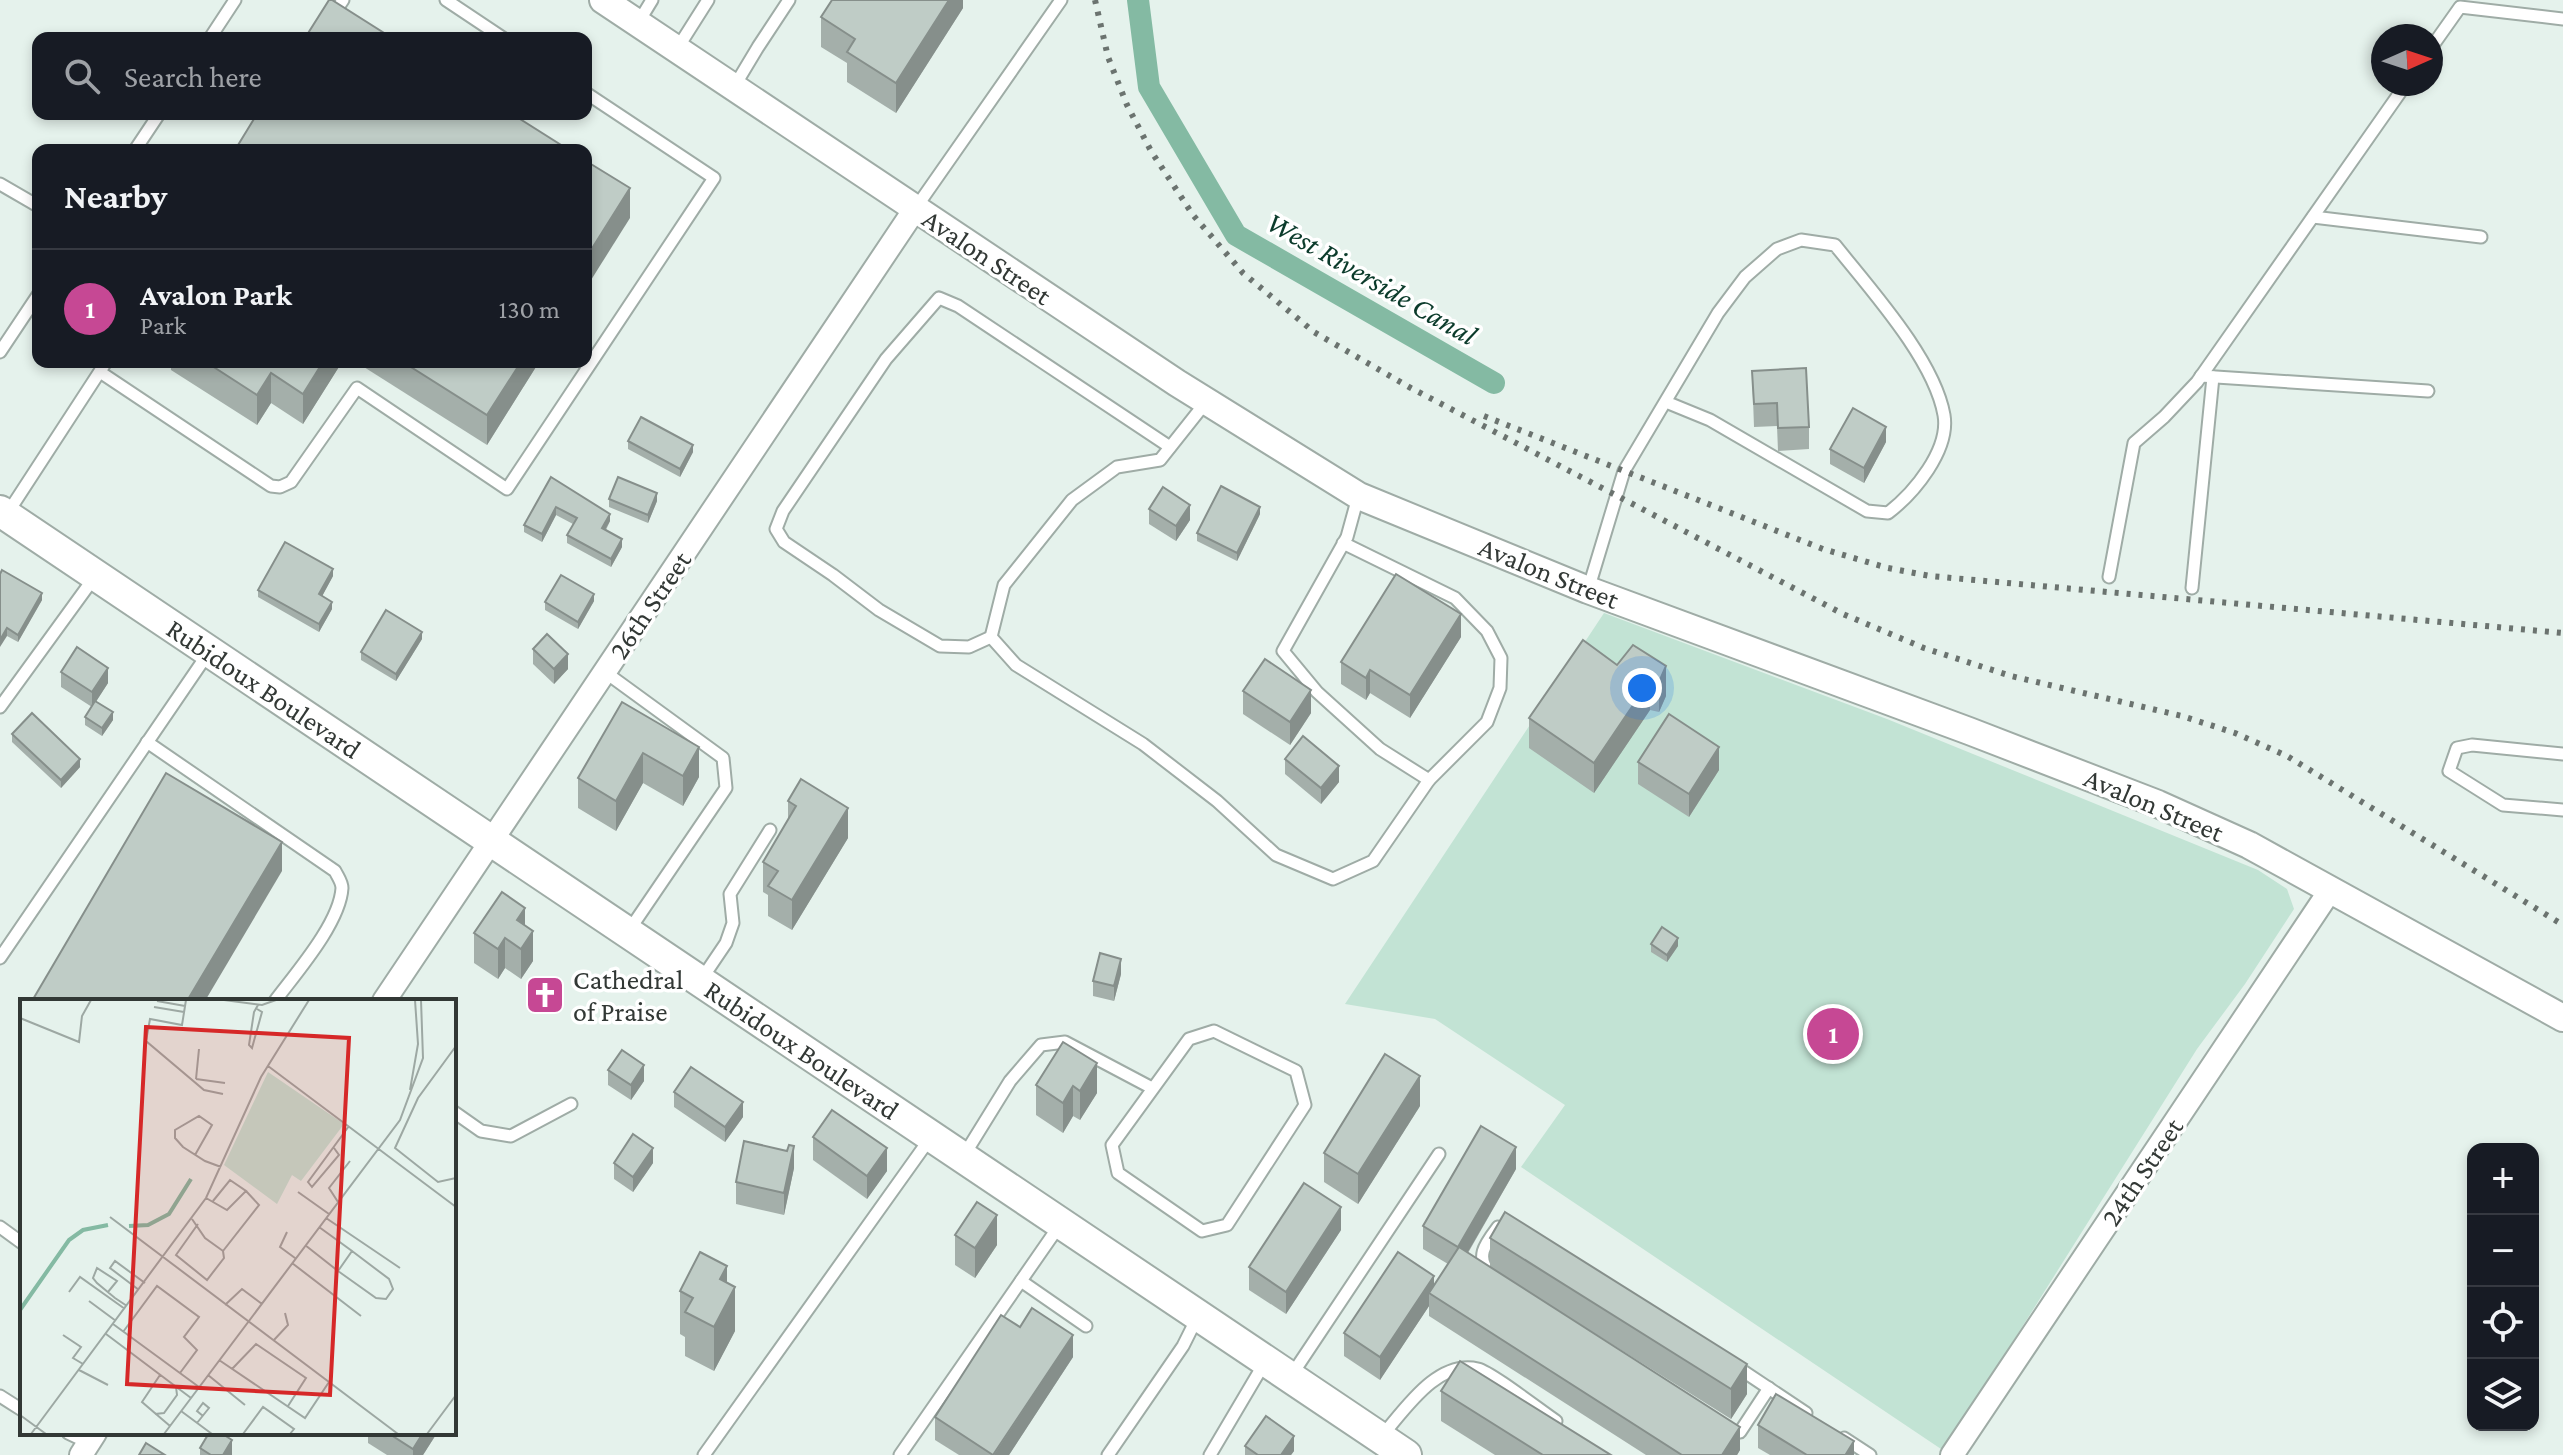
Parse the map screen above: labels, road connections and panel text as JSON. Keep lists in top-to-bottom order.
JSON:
{
  "streets": {
    "main road": ["Rubidoux Boulevard"],
    "street": ["Avalon Street", "26th Street", "24th Street"]
  },
  "crossings": [
    ["Avalon Street", "26th Street"],
    ["Avalon Street", "24th Street"],
    ["26th Street", "Rubidoux Boulevard"]
  ],
  "water": ["West Riverside Canal"],
  "places": {
    "church": ["Cathedral of Praise"]
  },
  "north": "right",
  "page": {
    "search": "Search here",
    "heading": "Nearby",
    "list": [
      {
        "mark": "1",
        "name": "Avalon Park",
        "note": "Park",
        "value": "130 m"
      }
    ],
    "pins": "1",
    "map_buttons": ["+", "−"]
  }
}
